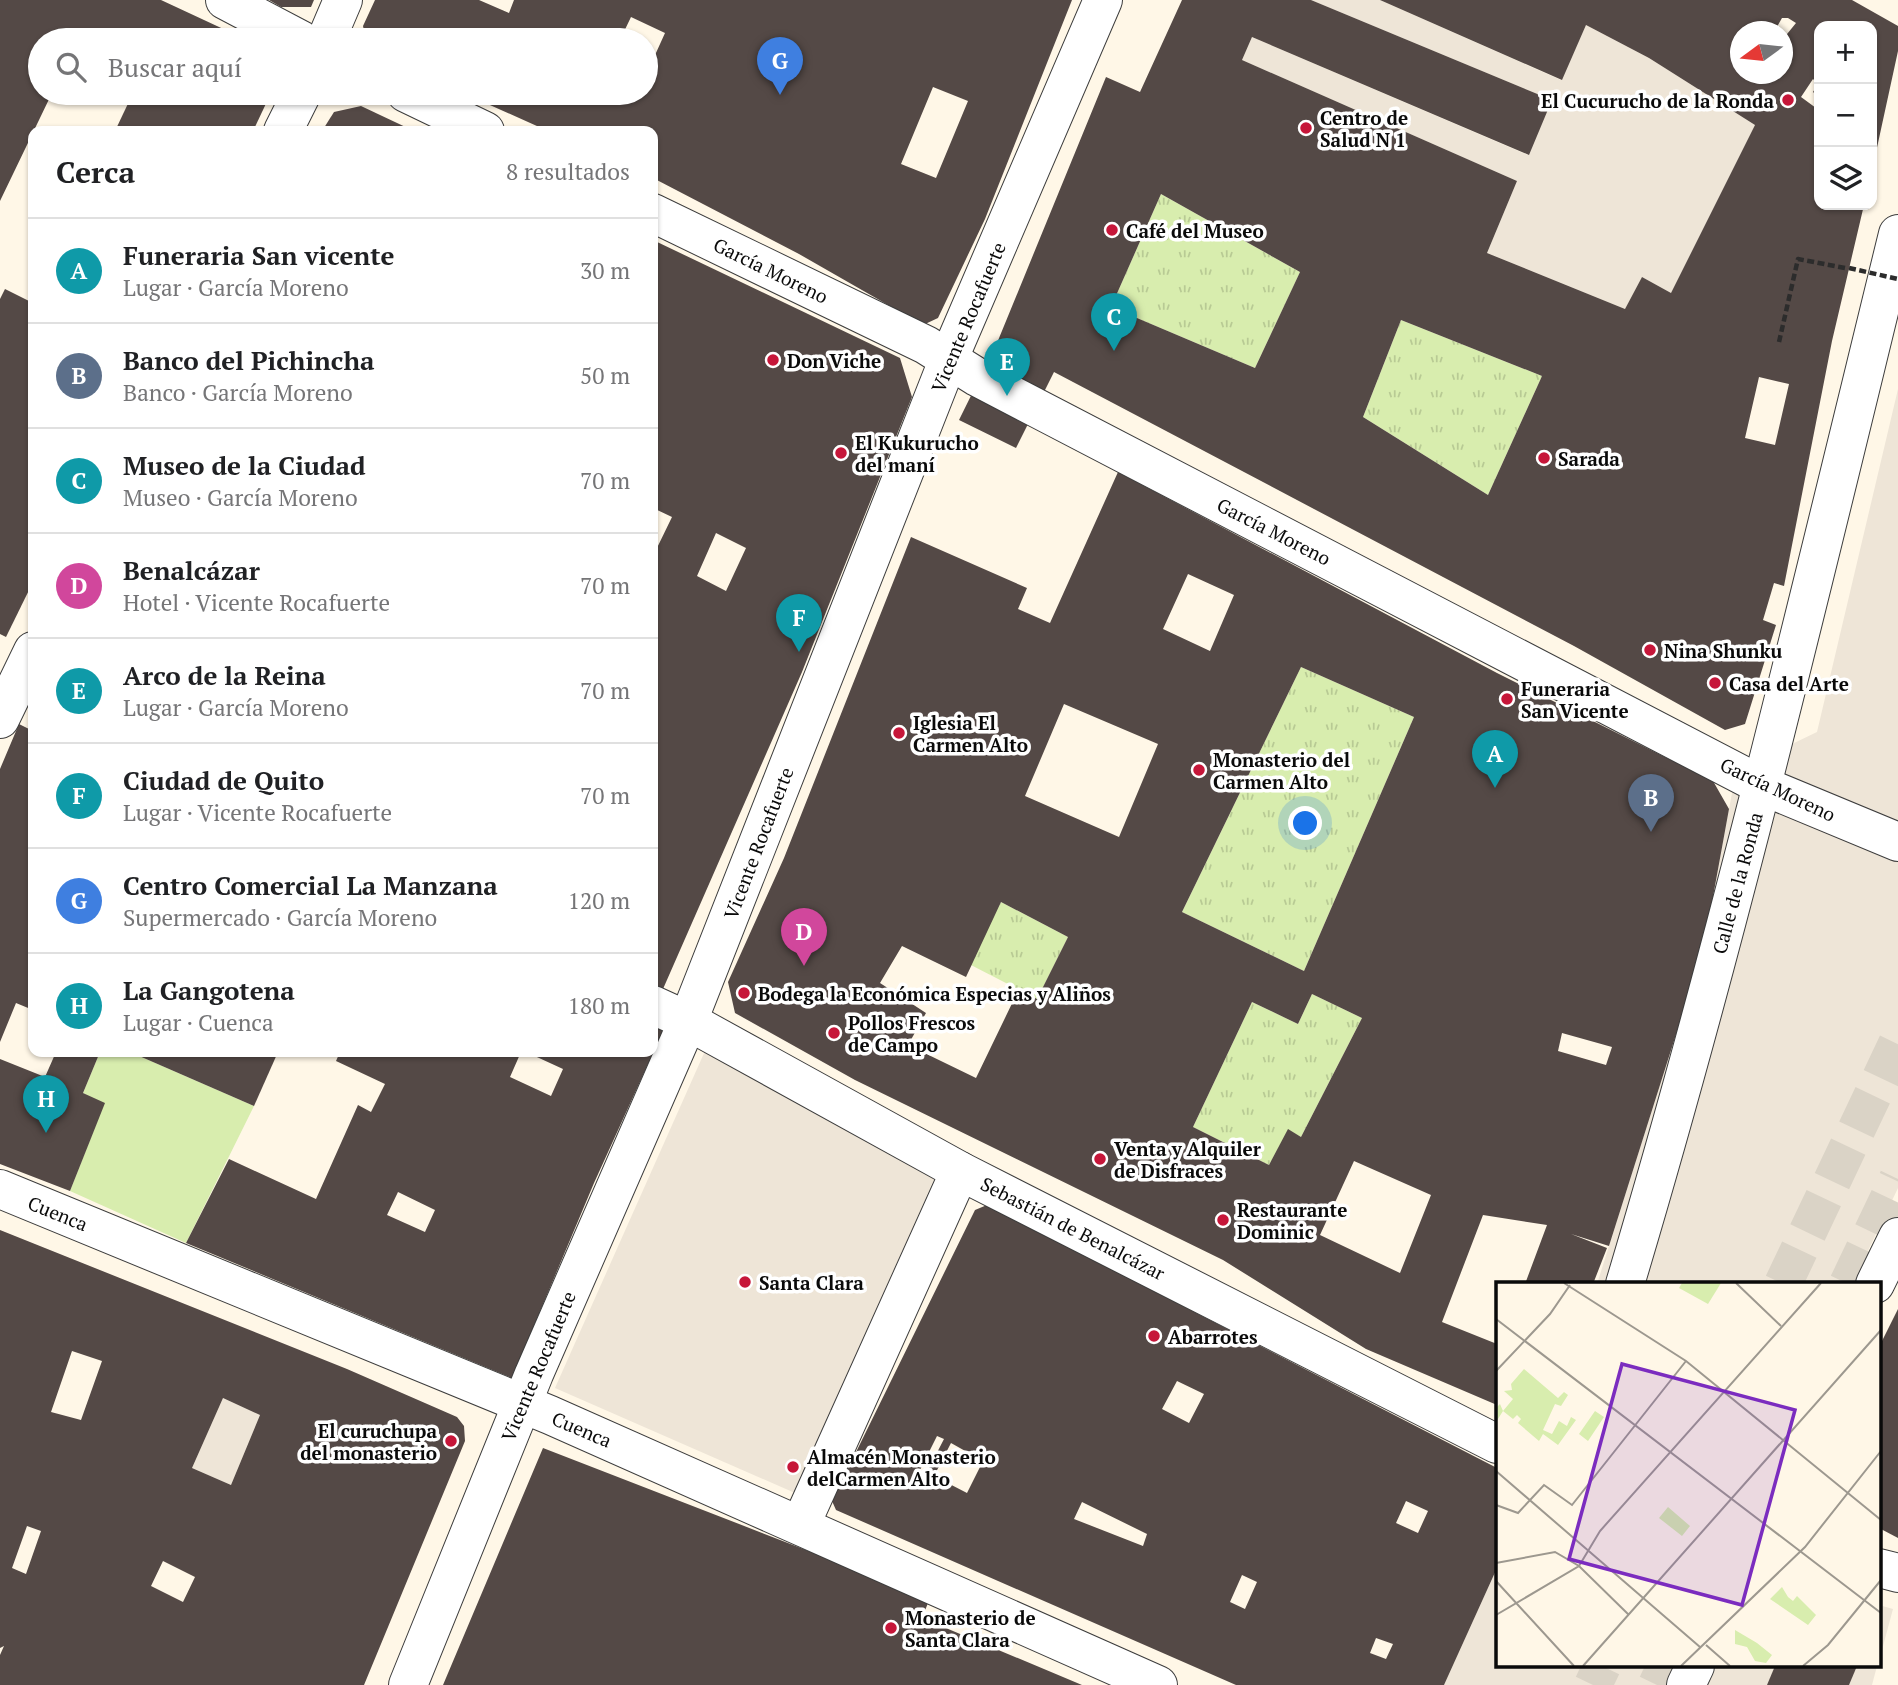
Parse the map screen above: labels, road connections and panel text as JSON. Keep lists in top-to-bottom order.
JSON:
{
  "streets": {
    "street": [
      "García Moreno",
      "Vicente Rocafuerte",
      "Calle de la Ronda",
      "Cuenca",
      "Sebastián de Benalcázar"
    ]
  },
  "crossings": [
    ["García Moreno", "Vicente Rocafuerte"],
    ["García Moreno", "Calle de la Ronda"],
    ["Vicente Rocafuerte", "Cuenca"],
    ["Vicente Rocafuerte", "Sebastián de Benalcázar"]
  ],
  "places": [
    "El Cucurucho de la Ronda",
    "Centro de Salud N 1",
    "Café del Museo",
    "Don Viche",
    "El Kukurucho del maní",
    "Sarada",
    "Nina Shunku",
    "Casa del Arte",
    "Funeraria San Vicente",
    "Iglesia El Carmen Alto",
    "Monasterio del Carmen Alto",
    "Bodega la Económica Especias y Aliños",
    "Pollos Frescos de Campo",
    "Venta y Alquiler de Disfraces",
    "Restaurante Dominic",
    "Santa Clara",
    "Abarrotes",
    "El curuchupa del monasterio",
    "Almacén Monasterio delCarmen Alto",
    "Monasterio de Santa Clara"
  ],
  "north": "left",
  "page": {
    "map_buttons": ["+", "−"],
    "search": "Buscar aquí",
    "pins": [
      "G",
      "C",
      "E",
      "F",
      "A",
      "B",
      "D",
      "H"
    ],
    "heading": ["Cerca", "8 resultados"],
    "list": [
      {
        "mark": "A",
        "name": "Funeraria San vicente",
        "note": "Lugar · García Moreno",
        "value": "30 m"
      },
      {
        "mark": "B",
        "name": "Banco del Pichincha",
        "note": "Banco · García Moreno",
        "value": "50 m"
      },
      {
        "mark": "C",
        "name": "Museo de la Ciudad",
        "note": "Museo · García Moreno",
        "value": "70 m"
      },
      {
        "mark": "D",
        "name": "Benalcázar",
        "note": "Hotel · Vicente Rocafuerte",
        "value": "70 m"
      },
      {
        "mark": "E",
        "name": "Arco de la Reina",
        "note": "Lugar · García Moreno",
        "value": "70 m"
      },
      {
        "mark": "F",
        "name": "Ciudad de Quito",
        "note": "Lugar · Vicente Rocafuerte",
        "value": "70 m"
      },
      {
        "mark": "G",
        "name": "Centro Comercial La Manzana",
        "note": "Supermercado · García Moreno",
        "value": "120 m"
      },
      {
        "mark": "H",
        "name": "La Gangotena",
        "note": "Lugar · Cuenca",
        "value": "180 m"
      }
    ]
  }
}
